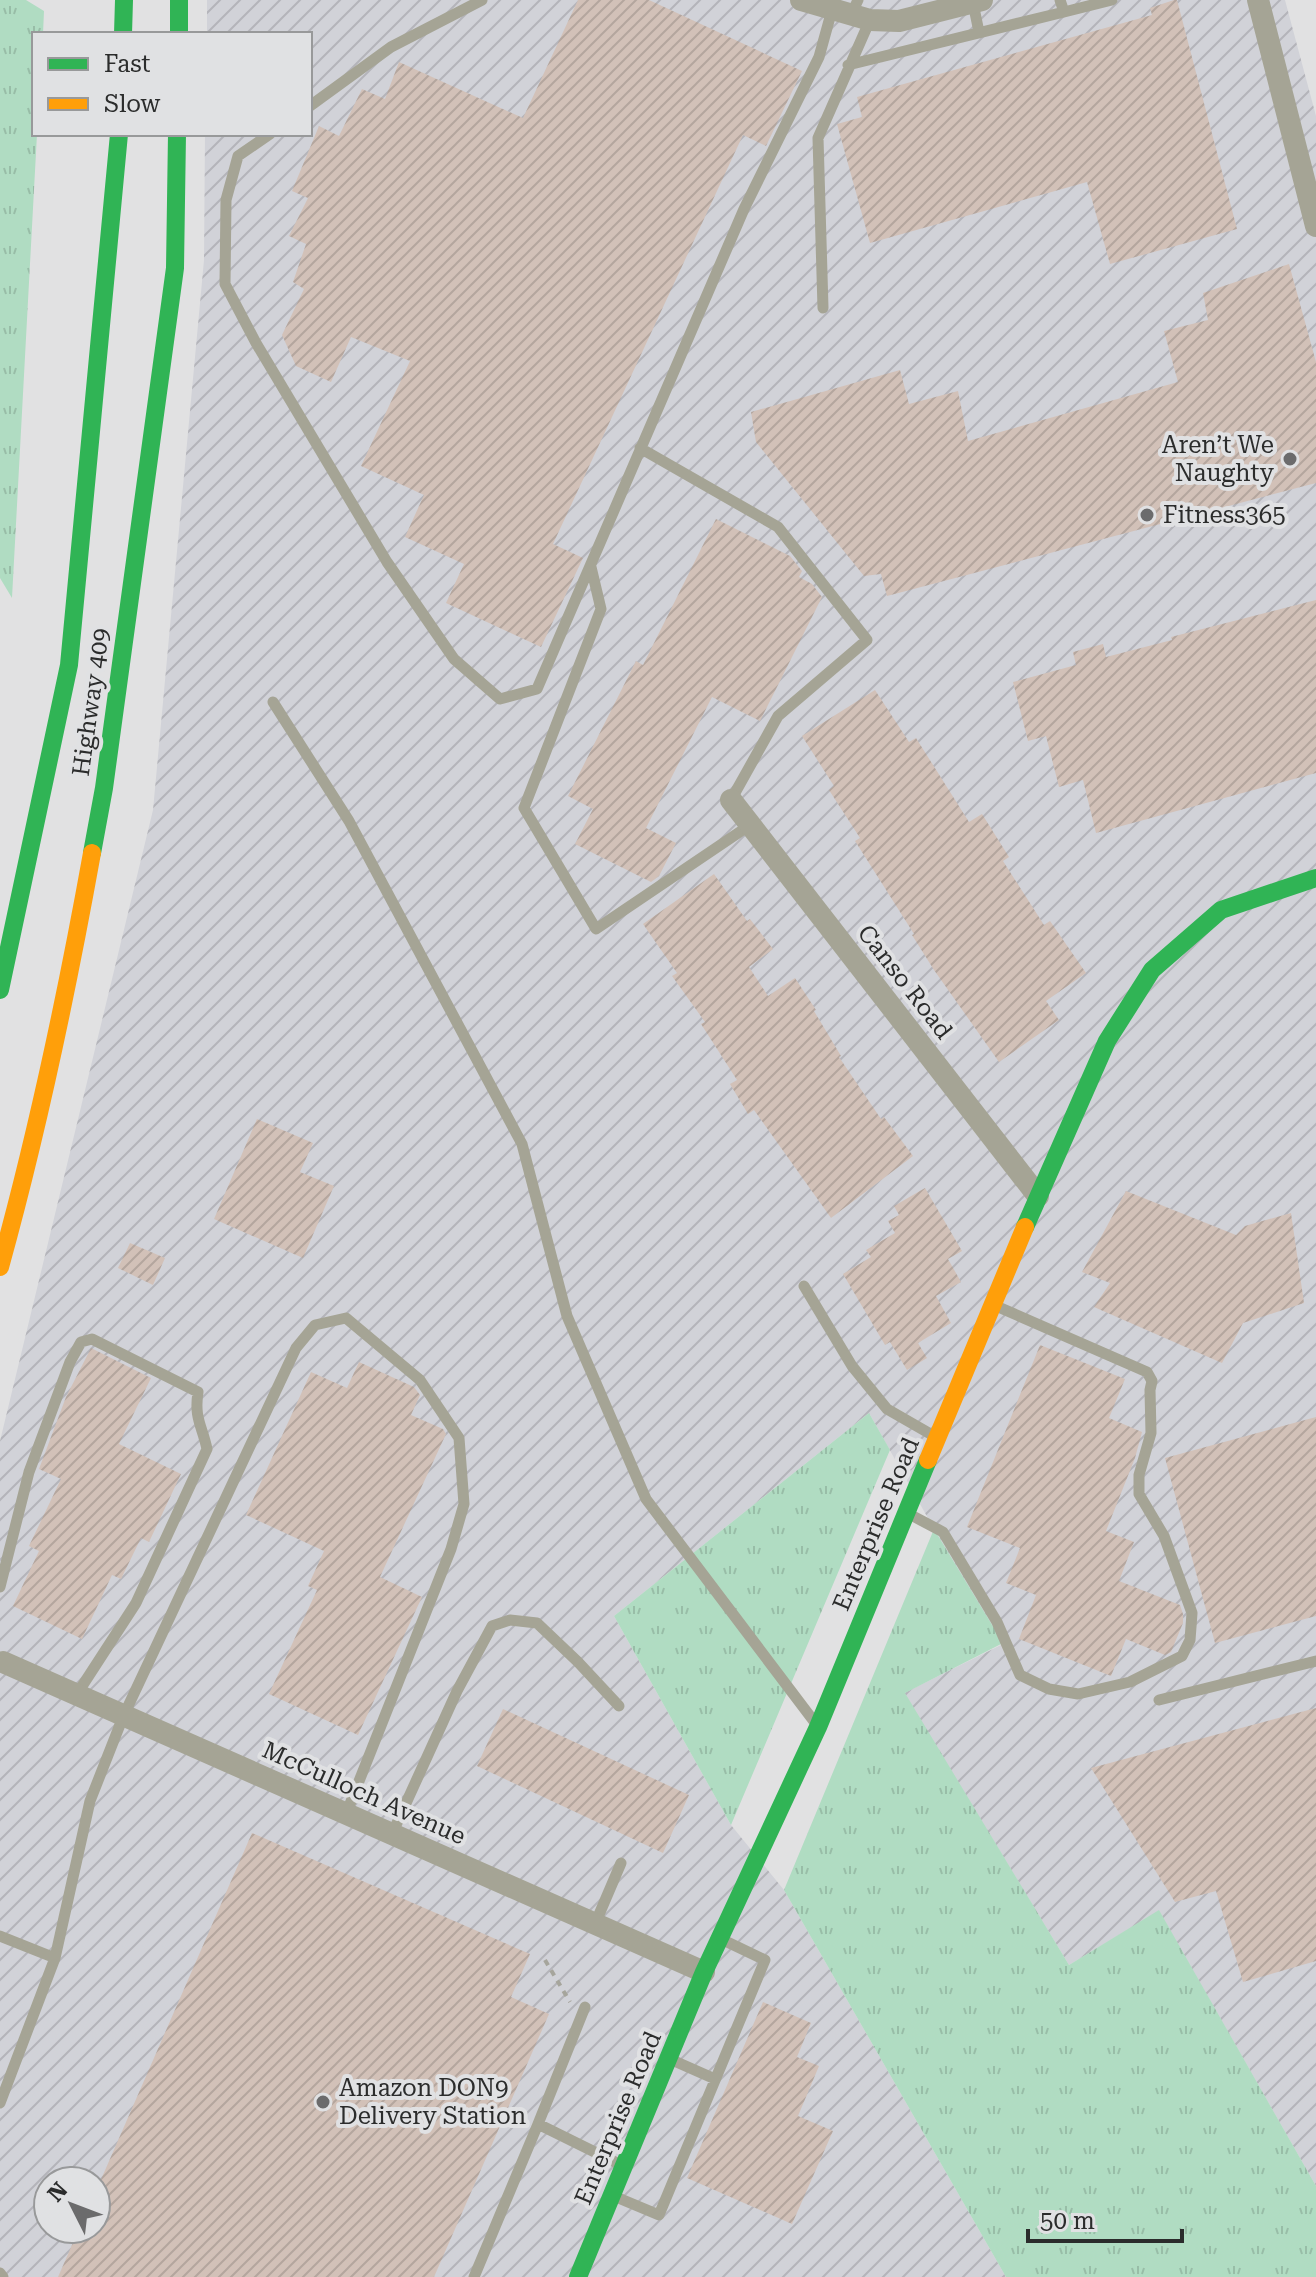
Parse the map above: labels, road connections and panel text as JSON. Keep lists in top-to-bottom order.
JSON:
{
  "streets": {
    "main road": ["Highway 409", "Enterprise Road"],
    "street": ["Canso Road", "McCulloch Avenue"]
  },
  "crossings": [
    ["Canso Road", "Enterprise Road"],
    ["Enterprise Road", "McCulloch Avenue"]
  ],
  "places": ["Aren’t We Naughty", "Fitness365", "Amazon DON9 Delivery Station"],
  "legend": ["Fast", "Slow"],
  "scale_bar": "50 m",
  "north": "top left"
}
